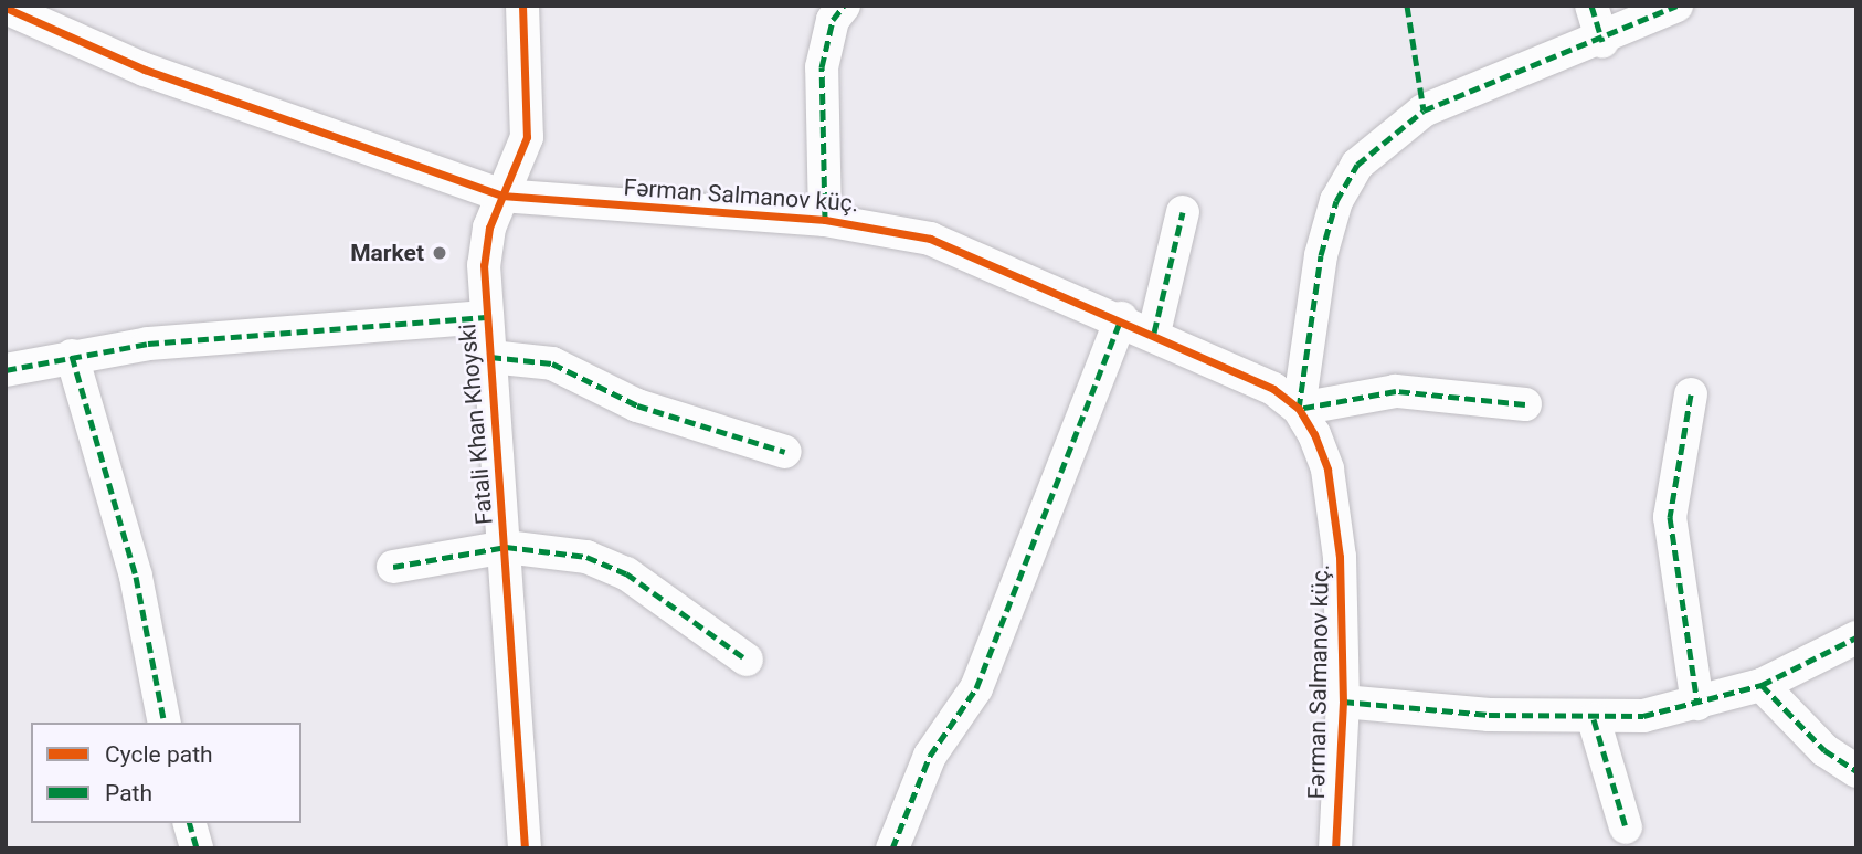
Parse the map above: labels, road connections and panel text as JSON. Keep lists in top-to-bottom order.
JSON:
{
  "streets": {
    "street": ["Fərman Salmanov küç.", "Fatali Khan Khoyski"]
  },
  "crossings": [
    ["Fərman Salmanov küç.", "Fatali Khan Khoyski"]
  ],
  "places": ["Market"],
  "legend": ["Cycle path", "Path"]
}
